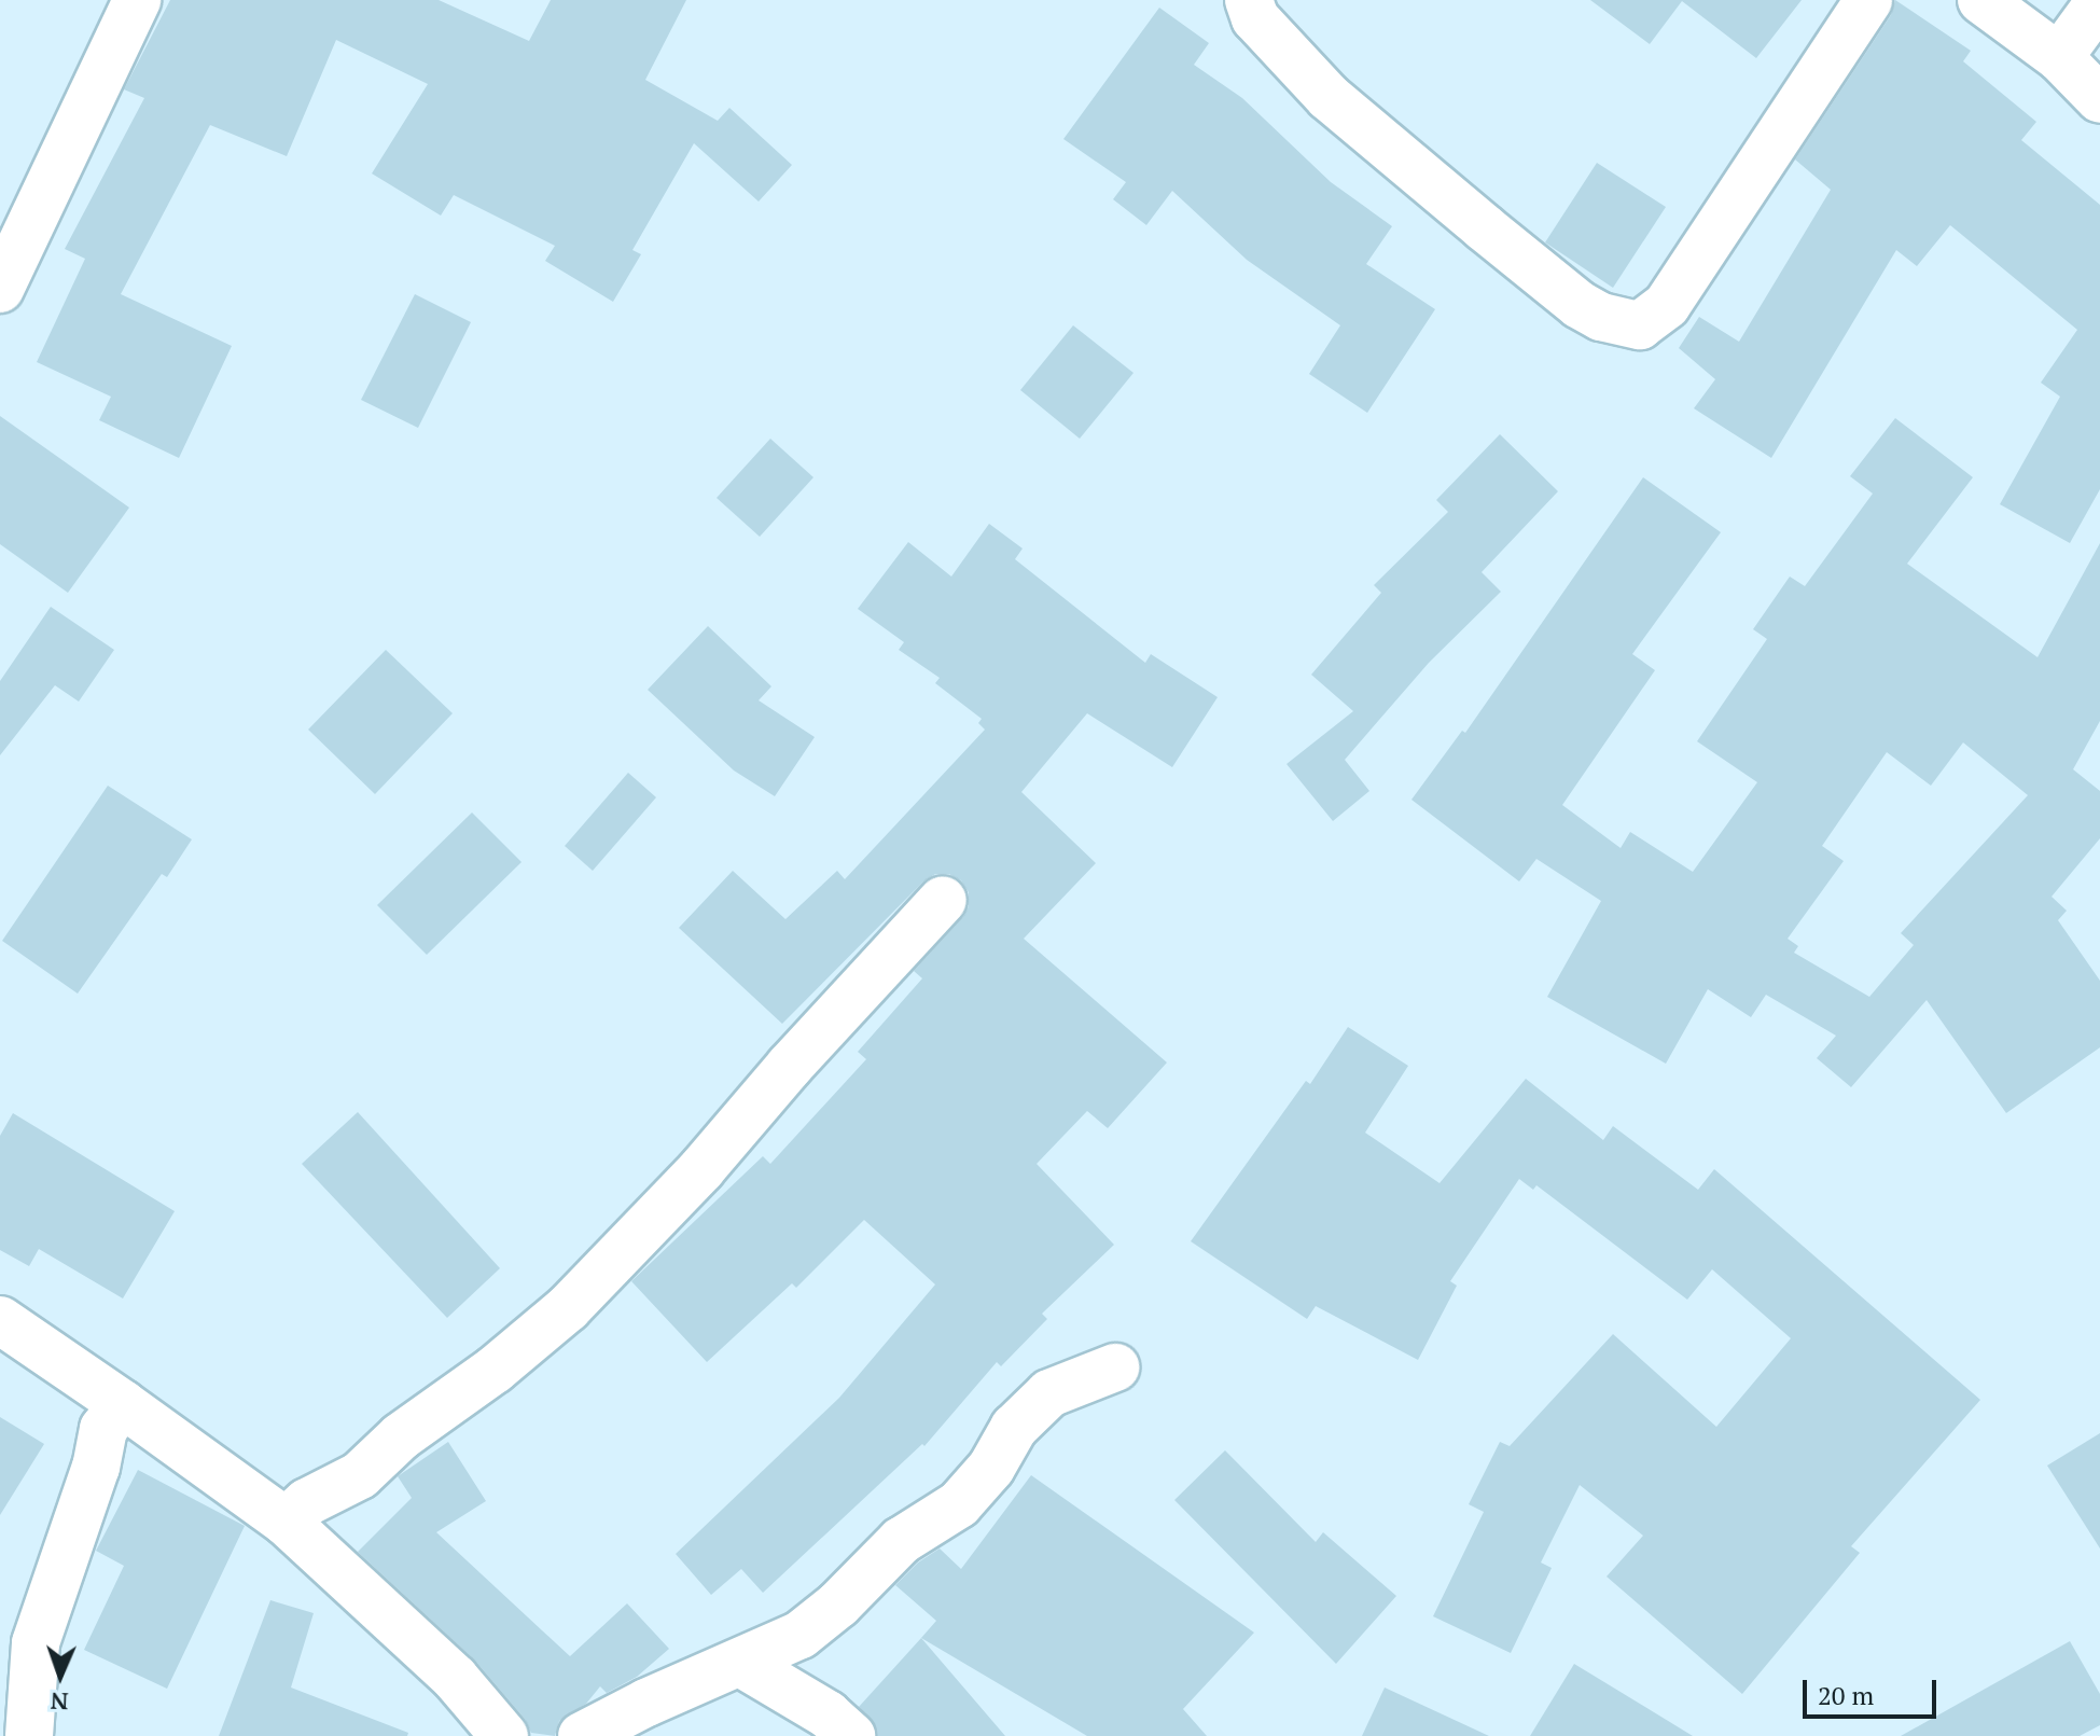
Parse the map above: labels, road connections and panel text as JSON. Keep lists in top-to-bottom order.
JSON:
{
  "scale_bar": "20 m",
  "north": "bottom"
}
